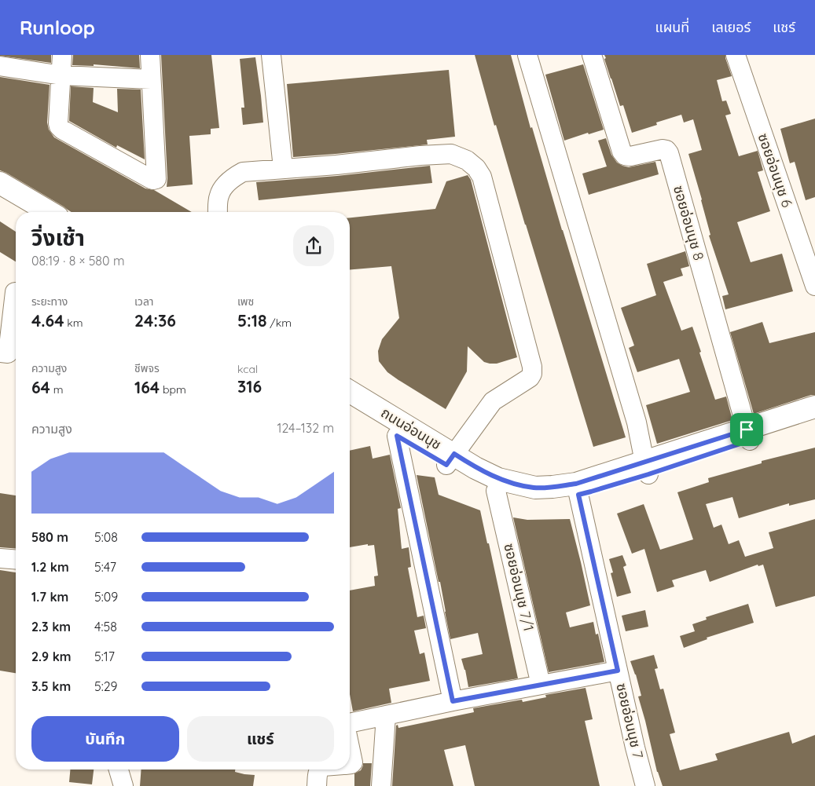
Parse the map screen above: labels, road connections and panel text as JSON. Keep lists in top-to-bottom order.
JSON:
{
  "streets": {
    "main road": ["ถนนอ่อนนุช"],
    "street": [
      "ซอยอ่อนนุช 6",
      "ซอยอ่อนนุช 8",
      "ซอยอ่อนนุช 7/1",
      "ซอยอ่อนนุช 7"
    ]
  },
  "crossings": [
    ["ซอยอ่อนนุช 8", "ถนนอ่อนนุช"],
    ["ถนนอ่อนนุช", "ซอยอ่อนนุช 7/1"],
    ["ถนนอ่อนนุช", "ซอยอ่อนนุช 7"]
  ],
  "page": {
    "header": "Runloop",
    "nav": ["แผนที่", "เลเยอร์", "แชร์"],
    "heading": ["วิ่งเช้า", "08:19 · 8 × 580 m"],
    "stats": [
      ["ระยะทาง", "4.64 km"],
      ["เวลา", "24:36"],
      ["เพซ", "5:18 /km"],
      ["ความสูง", "64 m"],
      ["ชีพจร", "164 bpm"],
      ["kcal", "316"]
    ],
    "chart": ["ความสูง", "124–132 m"],
    "list": [
      {
        "name": "580 m",
        "note": "5:08"
      },
      {
        "name": "1.2 km",
        "note": "5:47"
      },
      {
        "name": "1.7 km",
        "note": "5:09"
      },
      {
        "name": "2.3 km",
        "note": "4:58"
      },
      {
        "name": "2.9 km",
        "note": "5:17"
      },
      {
        "name": "3.5 km",
        "note": "5:29"
      }
    ],
    "buttons": ["บันทึก", "แชร์"]
  }
}
